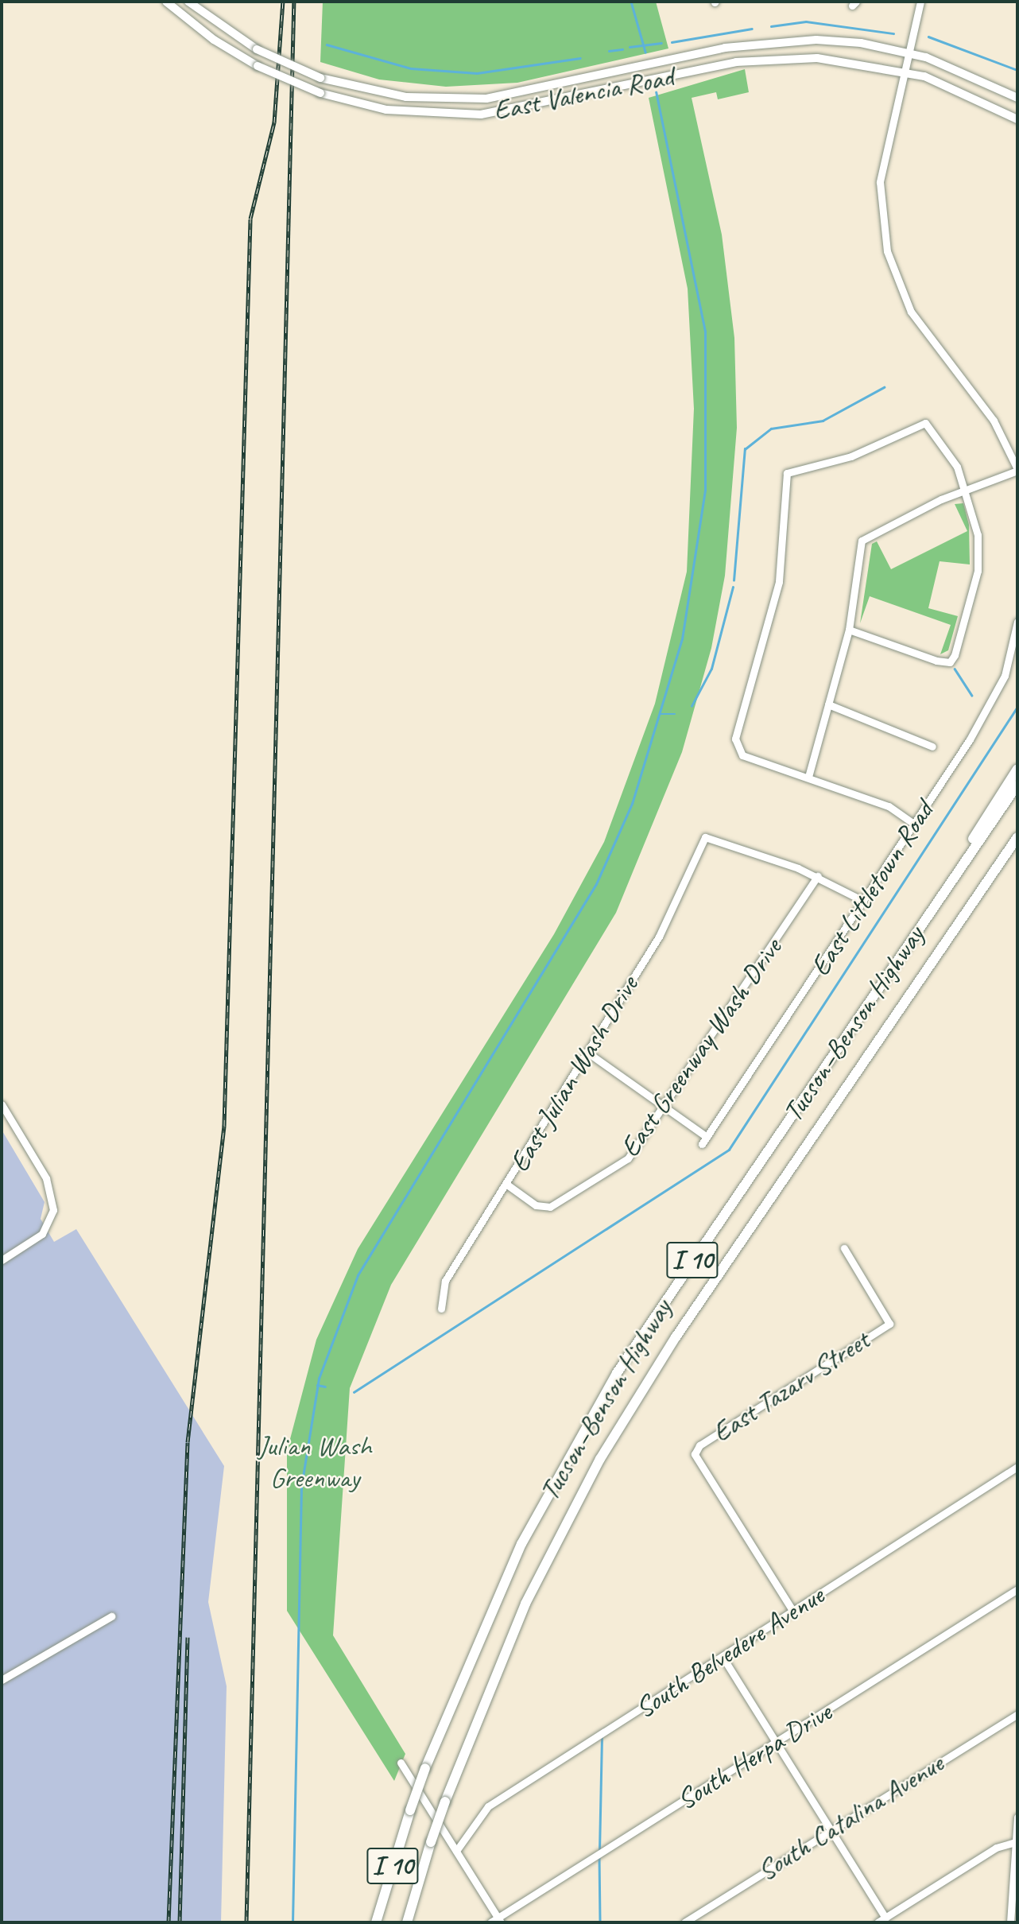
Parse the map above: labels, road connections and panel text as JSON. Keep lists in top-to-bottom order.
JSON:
{
  "streets": {
    "highway": ["Tucson–Benson Highway", "I 10"],
    "main road": ["East Valencia Road"],
    "street": [
      "East Littletown Road",
      "East Greenway Wash Drive",
      "East Julian Wash Drive",
      "East Tazarv Street",
      "South Belvedere Avenue",
      "South Herpa Drive",
      "South Catalina Avenue"
    ]
  },
  "crossings": [
    ["East Greenway Wash Drive", "East Julian Wash Drive"],
    ["East Tazarv Street", "South Belvedere Avenue"]
  ],
  "parks": ["Julian Wash Greenway"]
}
